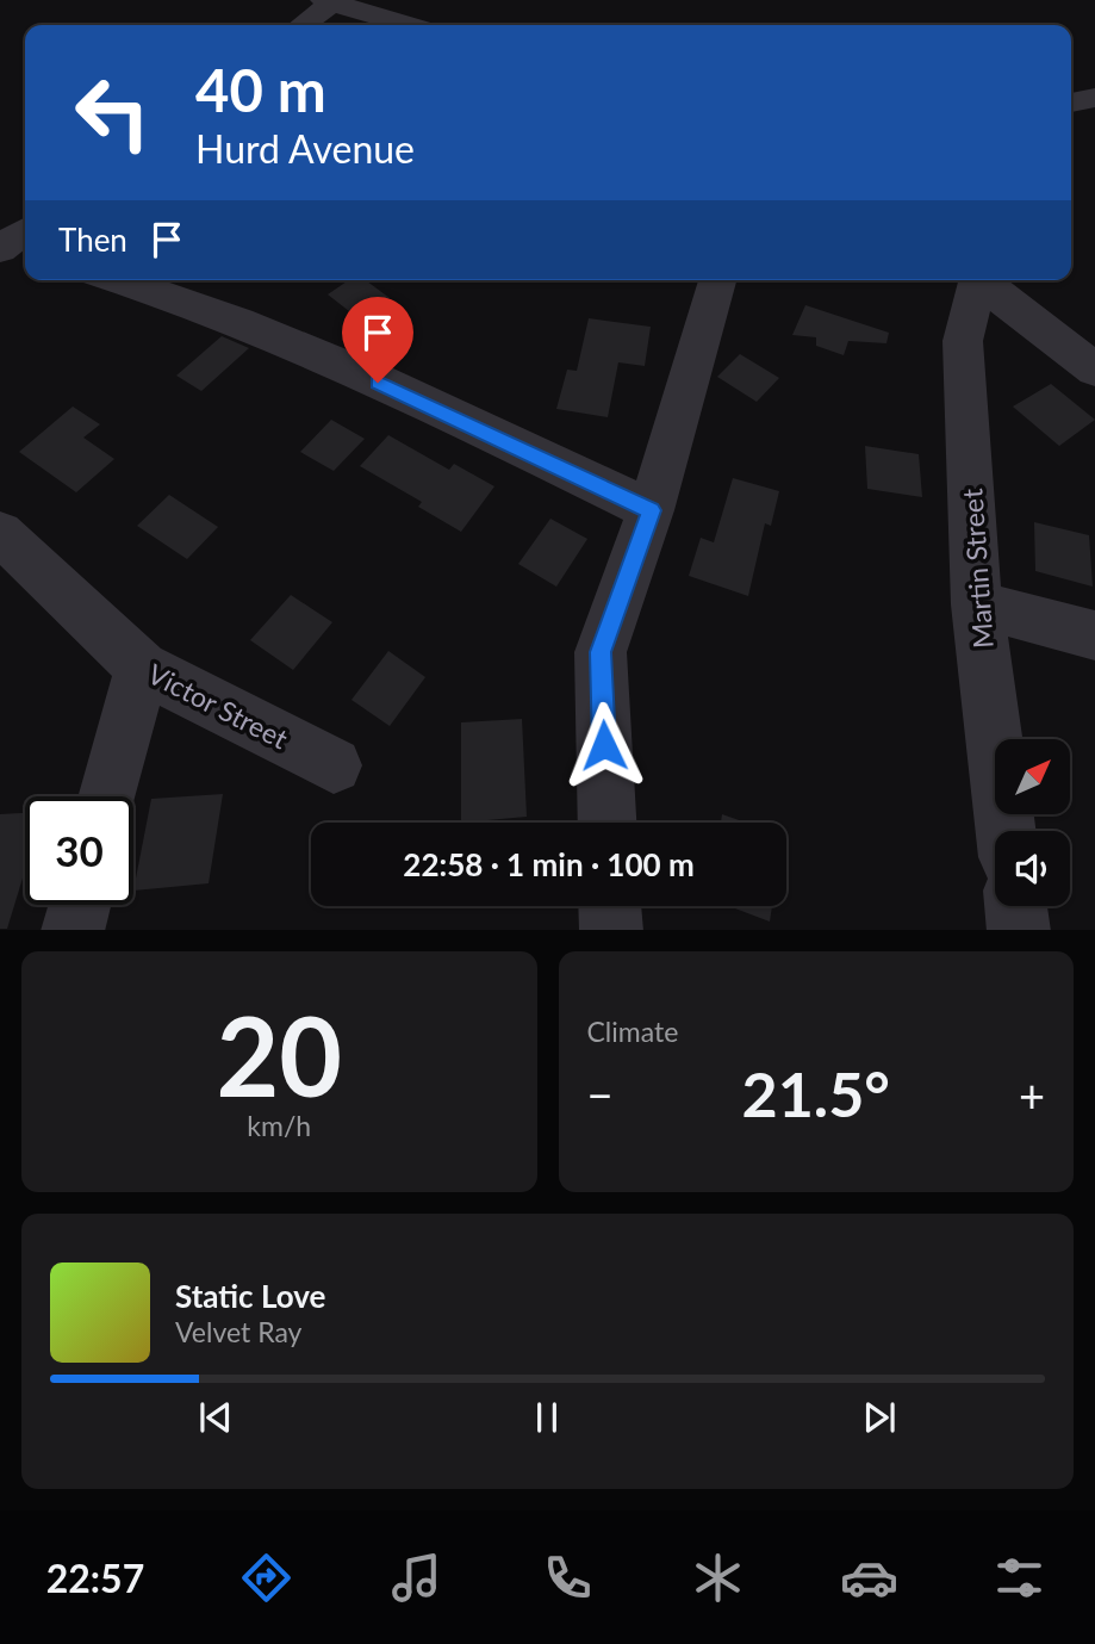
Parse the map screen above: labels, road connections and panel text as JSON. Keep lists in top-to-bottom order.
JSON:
{
  "streets": {
    "street": ["Martin Street", "Victor Street"]
  },
  "north": "top right",
  "page": {
    "turn": ["40 m", "Hurd Avenue"],
    "then": "Then",
    "limit": "30",
    "trip": "22:58 · 1 min · 100 m",
    "tile": [
      ["20", "km/h"],
      "Climate"
    ],
    "heat": ["−", "21.5°", "+"],
    "song": ["Static Love", "Velvet Ray"],
    "tabs": "22:57"
  }
}
